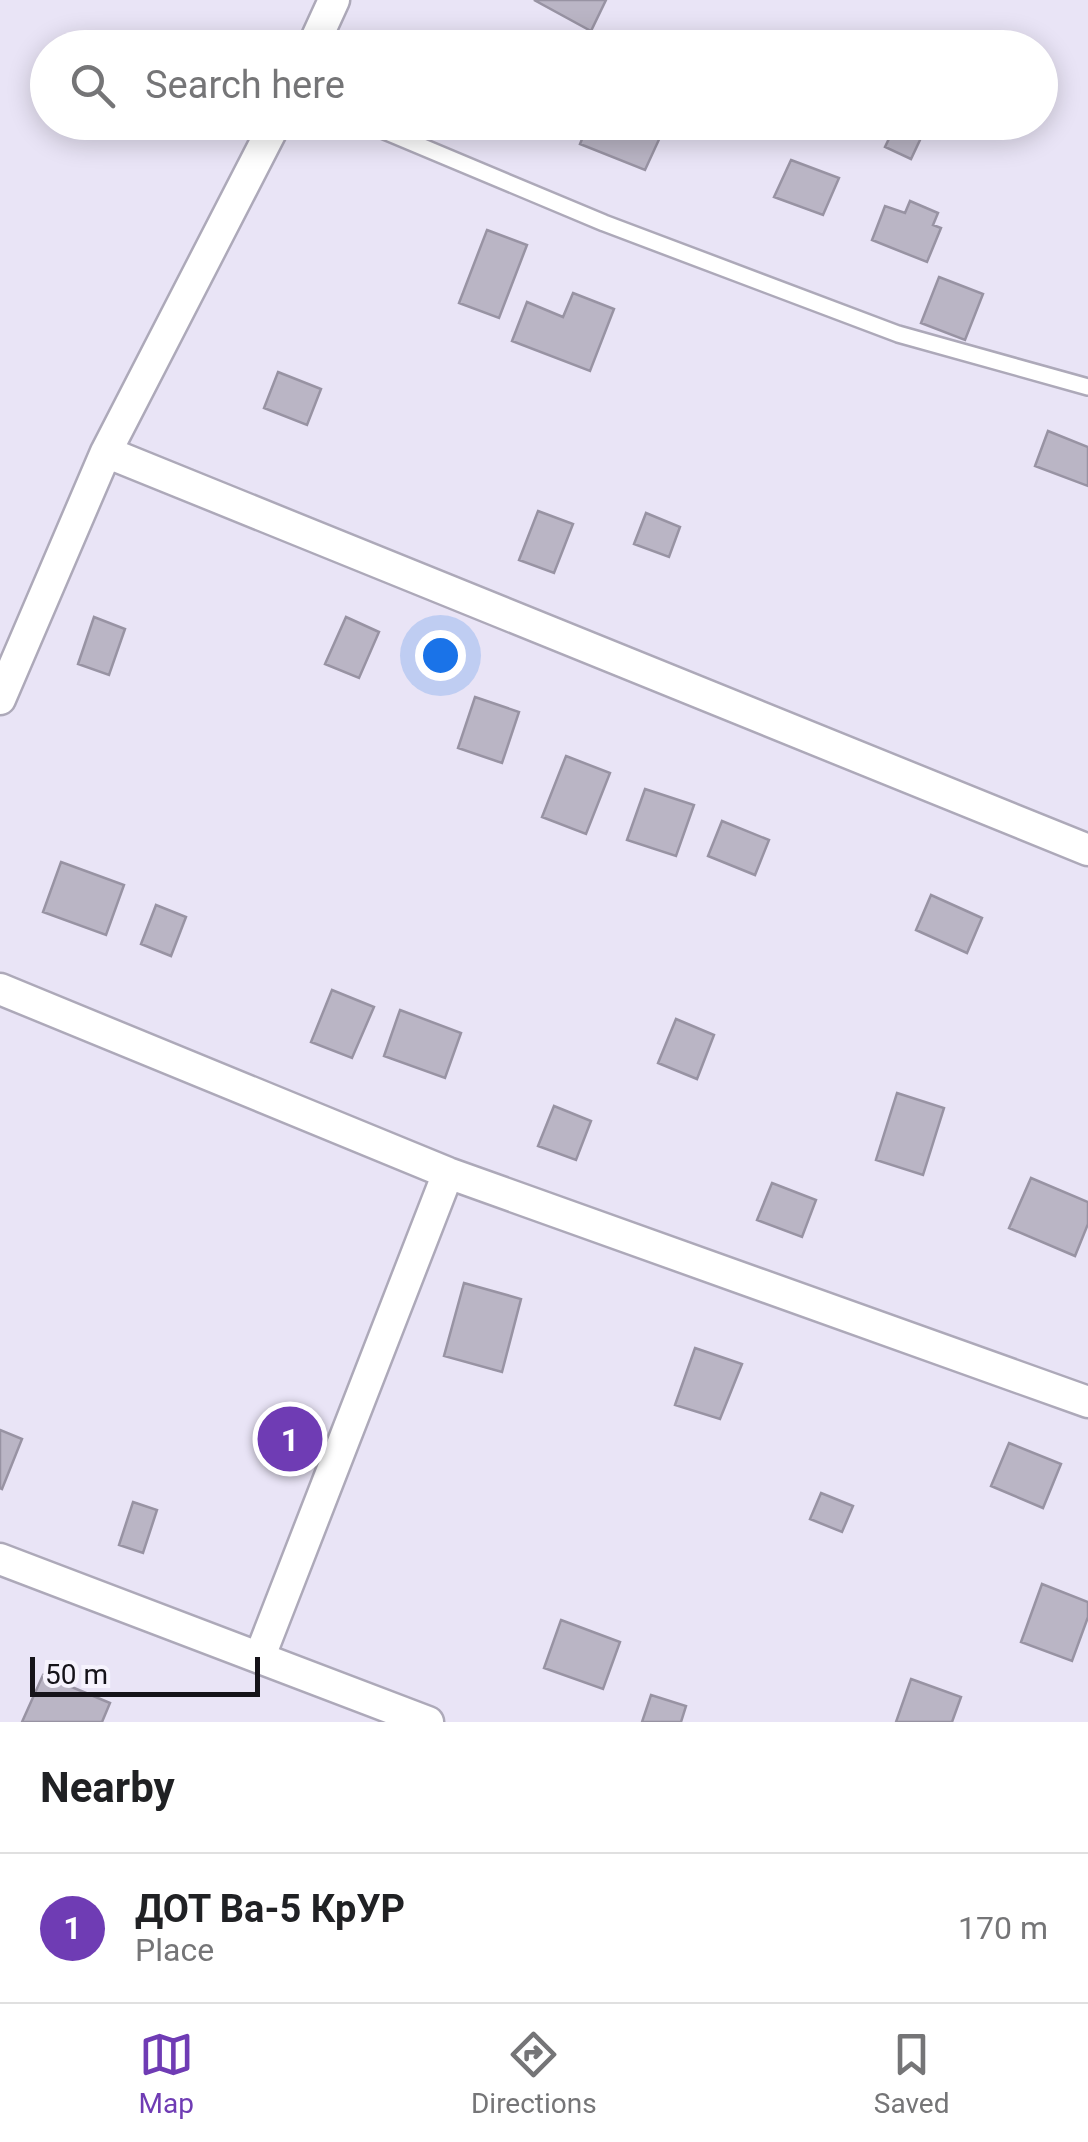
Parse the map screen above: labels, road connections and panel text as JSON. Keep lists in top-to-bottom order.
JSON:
{
  "scale_bar": "50 m",
  "page": {
    "search": "Search here",
    "pins": "1",
    "scale": "50 m",
    "heading": "Nearby",
    "list": [
      {
        "mark": "1",
        "name": "ДОТ Ва-5 КрУР",
        "note": "Place",
        "value": "170 m"
      }
    ],
    "nav": ["Map", "Directions", "Saved"]
  }
}
